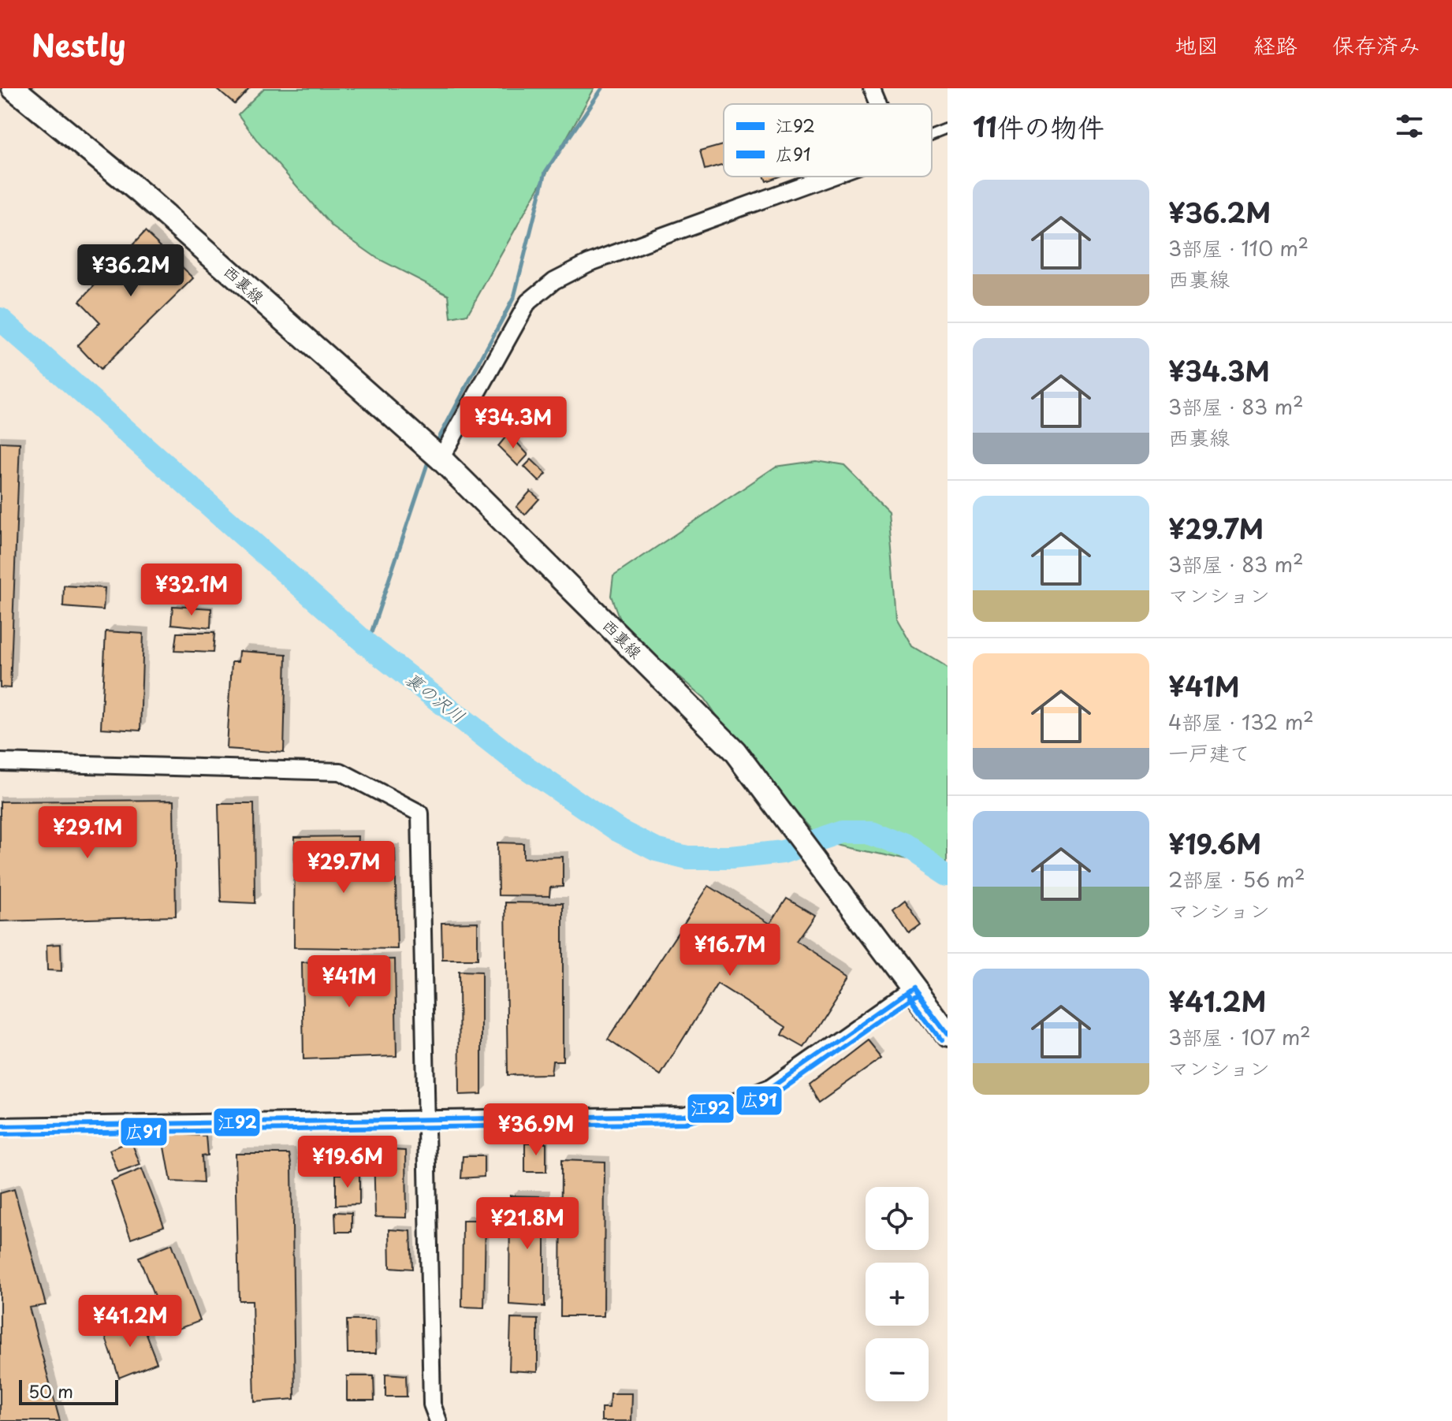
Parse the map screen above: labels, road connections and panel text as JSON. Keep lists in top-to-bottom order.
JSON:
{
  "streets": {
    "street": ["西裏線"]
  },
  "water": ["裏の沢川"],
  "lines": ["transit line 江92", "transit line 広91"],
  "legend": ["江92", "広91"],
  "scale_bar": "50 m",
  "page": {
    "header": "Nestly",
    "nav": ["地図", "経路", "保存済み"],
    "heading": "11件の物件",
    "list": [
      {
        "name": "¥36.2M",
        "note": "3部屋 · 110 m² · 西裏線"
      },
      {
        "name": "¥34.3M",
        "note": "3部屋 · 83 m² · 西裏線"
      },
      {
        "name": "¥29.7M",
        "note": "3部屋 · 83 m² · マンション"
      },
      {
        "name": "¥41M",
        "note": "4部屋 · 132 m² · 一戸建て"
      },
      {
        "name": "¥19.6M",
        "note": "2部屋 · 56 m² · マンション"
      },
      {
        "name": "¥41.2M",
        "note": "3部屋 · 107 m² · マンション"
      }
    ],
    "price": [
      "¥36.2M",
      "¥34.3M",
      "¥32.1M",
      "¥29.1M",
      "¥29.7M",
      "¥16.7M",
      "¥41M",
      "¥36.9M",
      "¥19.6M",
      "¥21.8M",
      "¥41.2M"
    ],
    "map_buttons": ["+", "−"],
    "scale": "50 m"
  }
}
